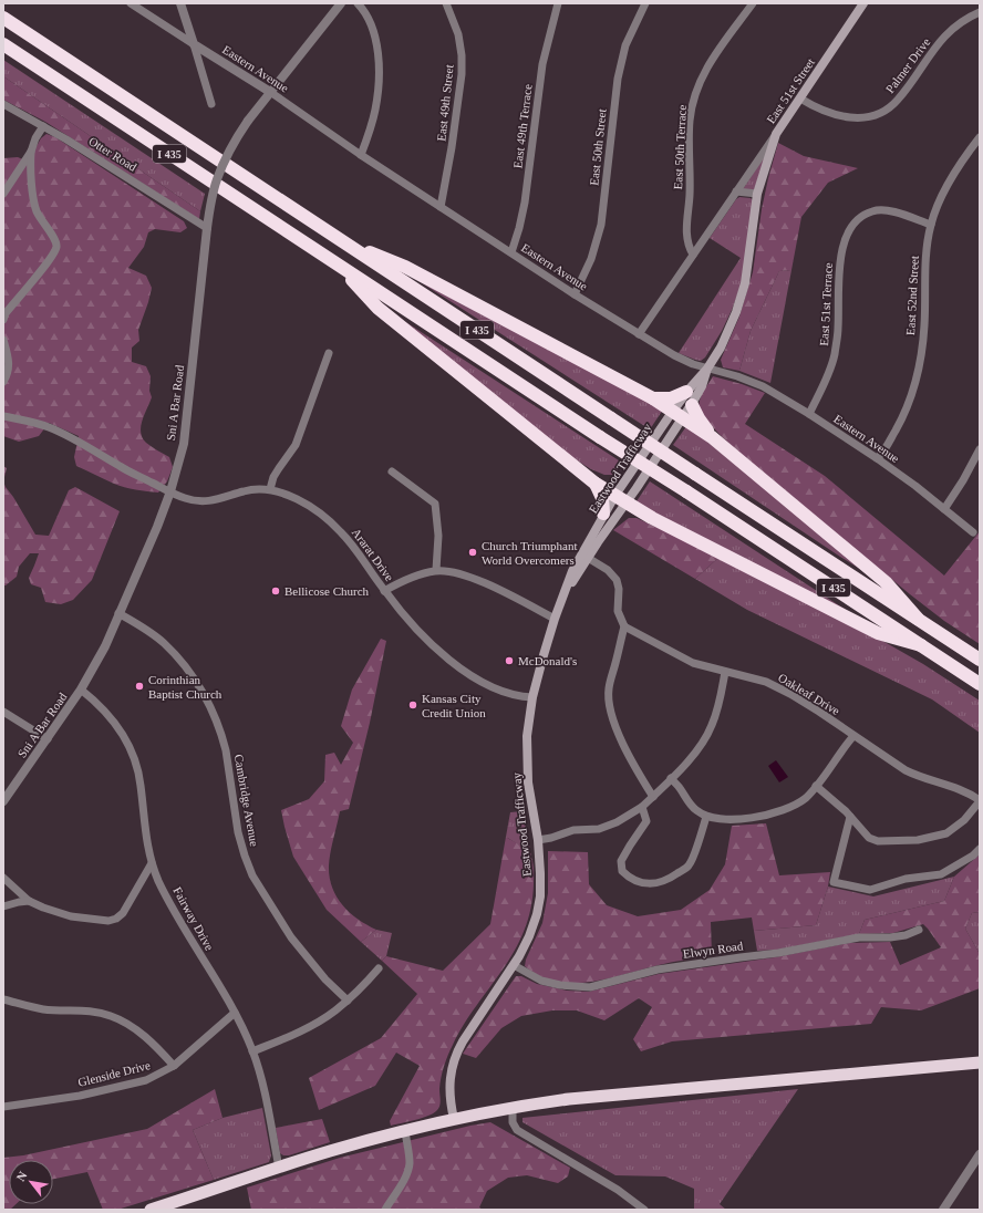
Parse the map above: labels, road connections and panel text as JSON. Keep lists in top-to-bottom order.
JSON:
{
  "streets": {
    "highway": ["I 435"],
    "main road": ["East 51st Street", "Eastwood Trafficway"],
    "street": [
      "Palmer Drive",
      "Eastern Avenue",
      "East 49th Street",
      "East 49th Terrace",
      "East 50th Street",
      "East 50th Terrace",
      "Otter Road",
      "East 52nd Street",
      "East 51st Terrace",
      "Sni A Bar Road",
      "Ararat Drive",
      "Oakleaf Drive",
      "Cambridge Avenue",
      "Fairway Drive",
      "Elwyn Road",
      "Glenside Drive"
    ]
  },
  "crossings": [
    ["Palmer Drive", "East 51st Street"],
    ["Eastern Avenue", "East 51st Street"],
    ["Eastern Avenue", "East 49th Street"],
    ["Eastern Avenue", "East 49th Terrace"],
    ["Eastern Avenue", "East 50th Street"],
    ["Eastern Avenue", "East 52nd Street"],
    ["Eastern Avenue", "East 51st Terrace"],
    ["Eastern Avenue", "Sni A Bar Road"],
    ["Eastern Avenue", "Eastwood Trafficway"],
    ["East 51st Street", "East 50th Terrace"],
    ["East 51st Street", "Eastwood Trafficway"],
    ["Otter Road", "Sni A Bar Road"],
    ["East 52nd Street", "East 51st Terrace"],
    ["Sni A Bar Road", "Ararat Drive"],
    ["Sni A Bar Road", "Cambridge Avenue"],
    ["Sni A Bar Road", "Fairway Drive"],
    ["Eastwood Trafficway", "Ararat Drive"],
    ["Eastwood Trafficway", "Elwyn Road"],
    ["Fairway Drive", "Glenside Drive"]
  ],
  "places": [
    "Church Triumphant World Overcomers",
    "Bellicose Church",
    "McDonald's",
    "Corinthian Baptist Church",
    "Kansas City Credit Union"
  ],
  "north": "top left"
}
